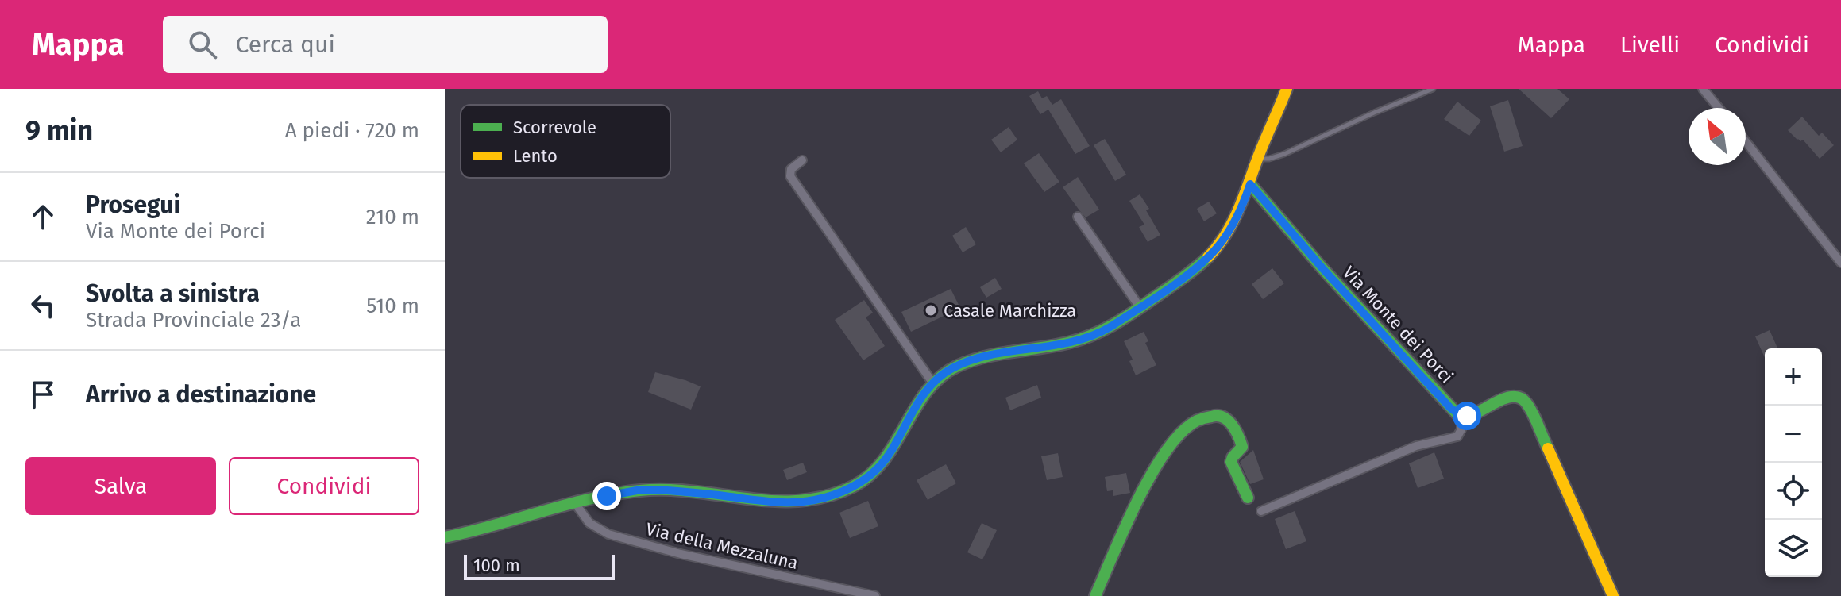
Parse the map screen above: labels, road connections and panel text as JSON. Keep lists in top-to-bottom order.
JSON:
{
  "streets": {
    "street": ["Via Monte dei Porci", "Via della Mezzaluna"]
  },
  "places": ["Casale Marchizza"],
  "legend": ["Scorrevole", "Lento"],
  "scale_bar": "100 m",
  "north": "top left",
  "page": {
    "header": "Mappa",
    "search": "Cerca qui",
    "nav": ["Mappa", "Livelli", "Condividi"],
    "heading": ["9 min", "A piedi · 720 m"],
    "list": [
      ["Prosegui", "Via Monte dei Porci", "210 m"],
      ["Svolta a sinistra", "Strada Provinciale 23/a", "510 m"],
      "Arrivo a destinazione"
    ],
    "map_buttons": ["+", "−"],
    "buttons": ["Salva", "Condividi"],
    "scale": "100 m"
  }
}
